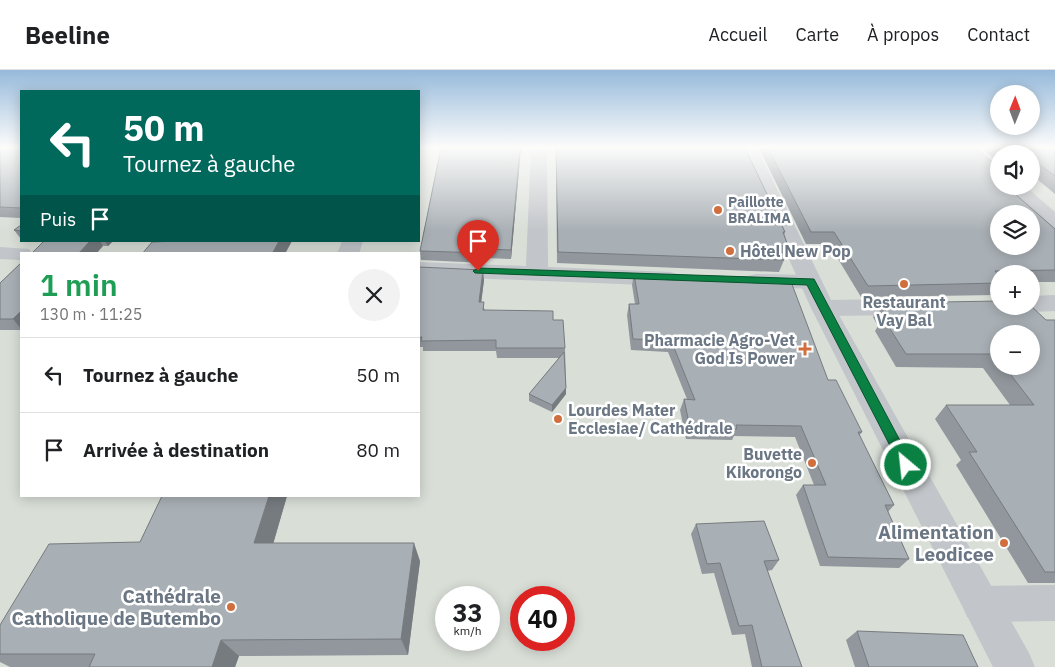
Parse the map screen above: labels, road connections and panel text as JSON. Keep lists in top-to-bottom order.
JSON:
{
  "places": {
    "other": [
      "Paillotte BRALIMA",
      "Hôtel New Pop",
      "Restaurant Vay Bal",
      "Lourdes Mater Ecclesiae/ Cathédrale",
      "Buvette Kikorongo",
      "Alimentation Leodicee",
      "Cathédrale Catholique de Butembo"
    ],
    "health": ["Pharmacie Agro-Vet God Is Power"]
  },
  "north": "top",
  "page": {
    "header": "Beeline",
    "nav": [
      "Accueil",
      "Carte",
      "À propos",
      "Contact"
    ],
    "map_buttons": ["+", "−"],
    "turn": ["50 m", "Tournez à gauche"],
    "then": "Puis",
    "heading": ["1 min", "130 m · 11:25"],
    "list": [
      {
        "name": "Tournez à gauche",
        "value": "50 m"
      },
      {
        "name": "Arrivée à destination",
        "value": "80 m"
      }
    ],
    "speed": "33 km/h",
    "limit": "40"
  }
}
